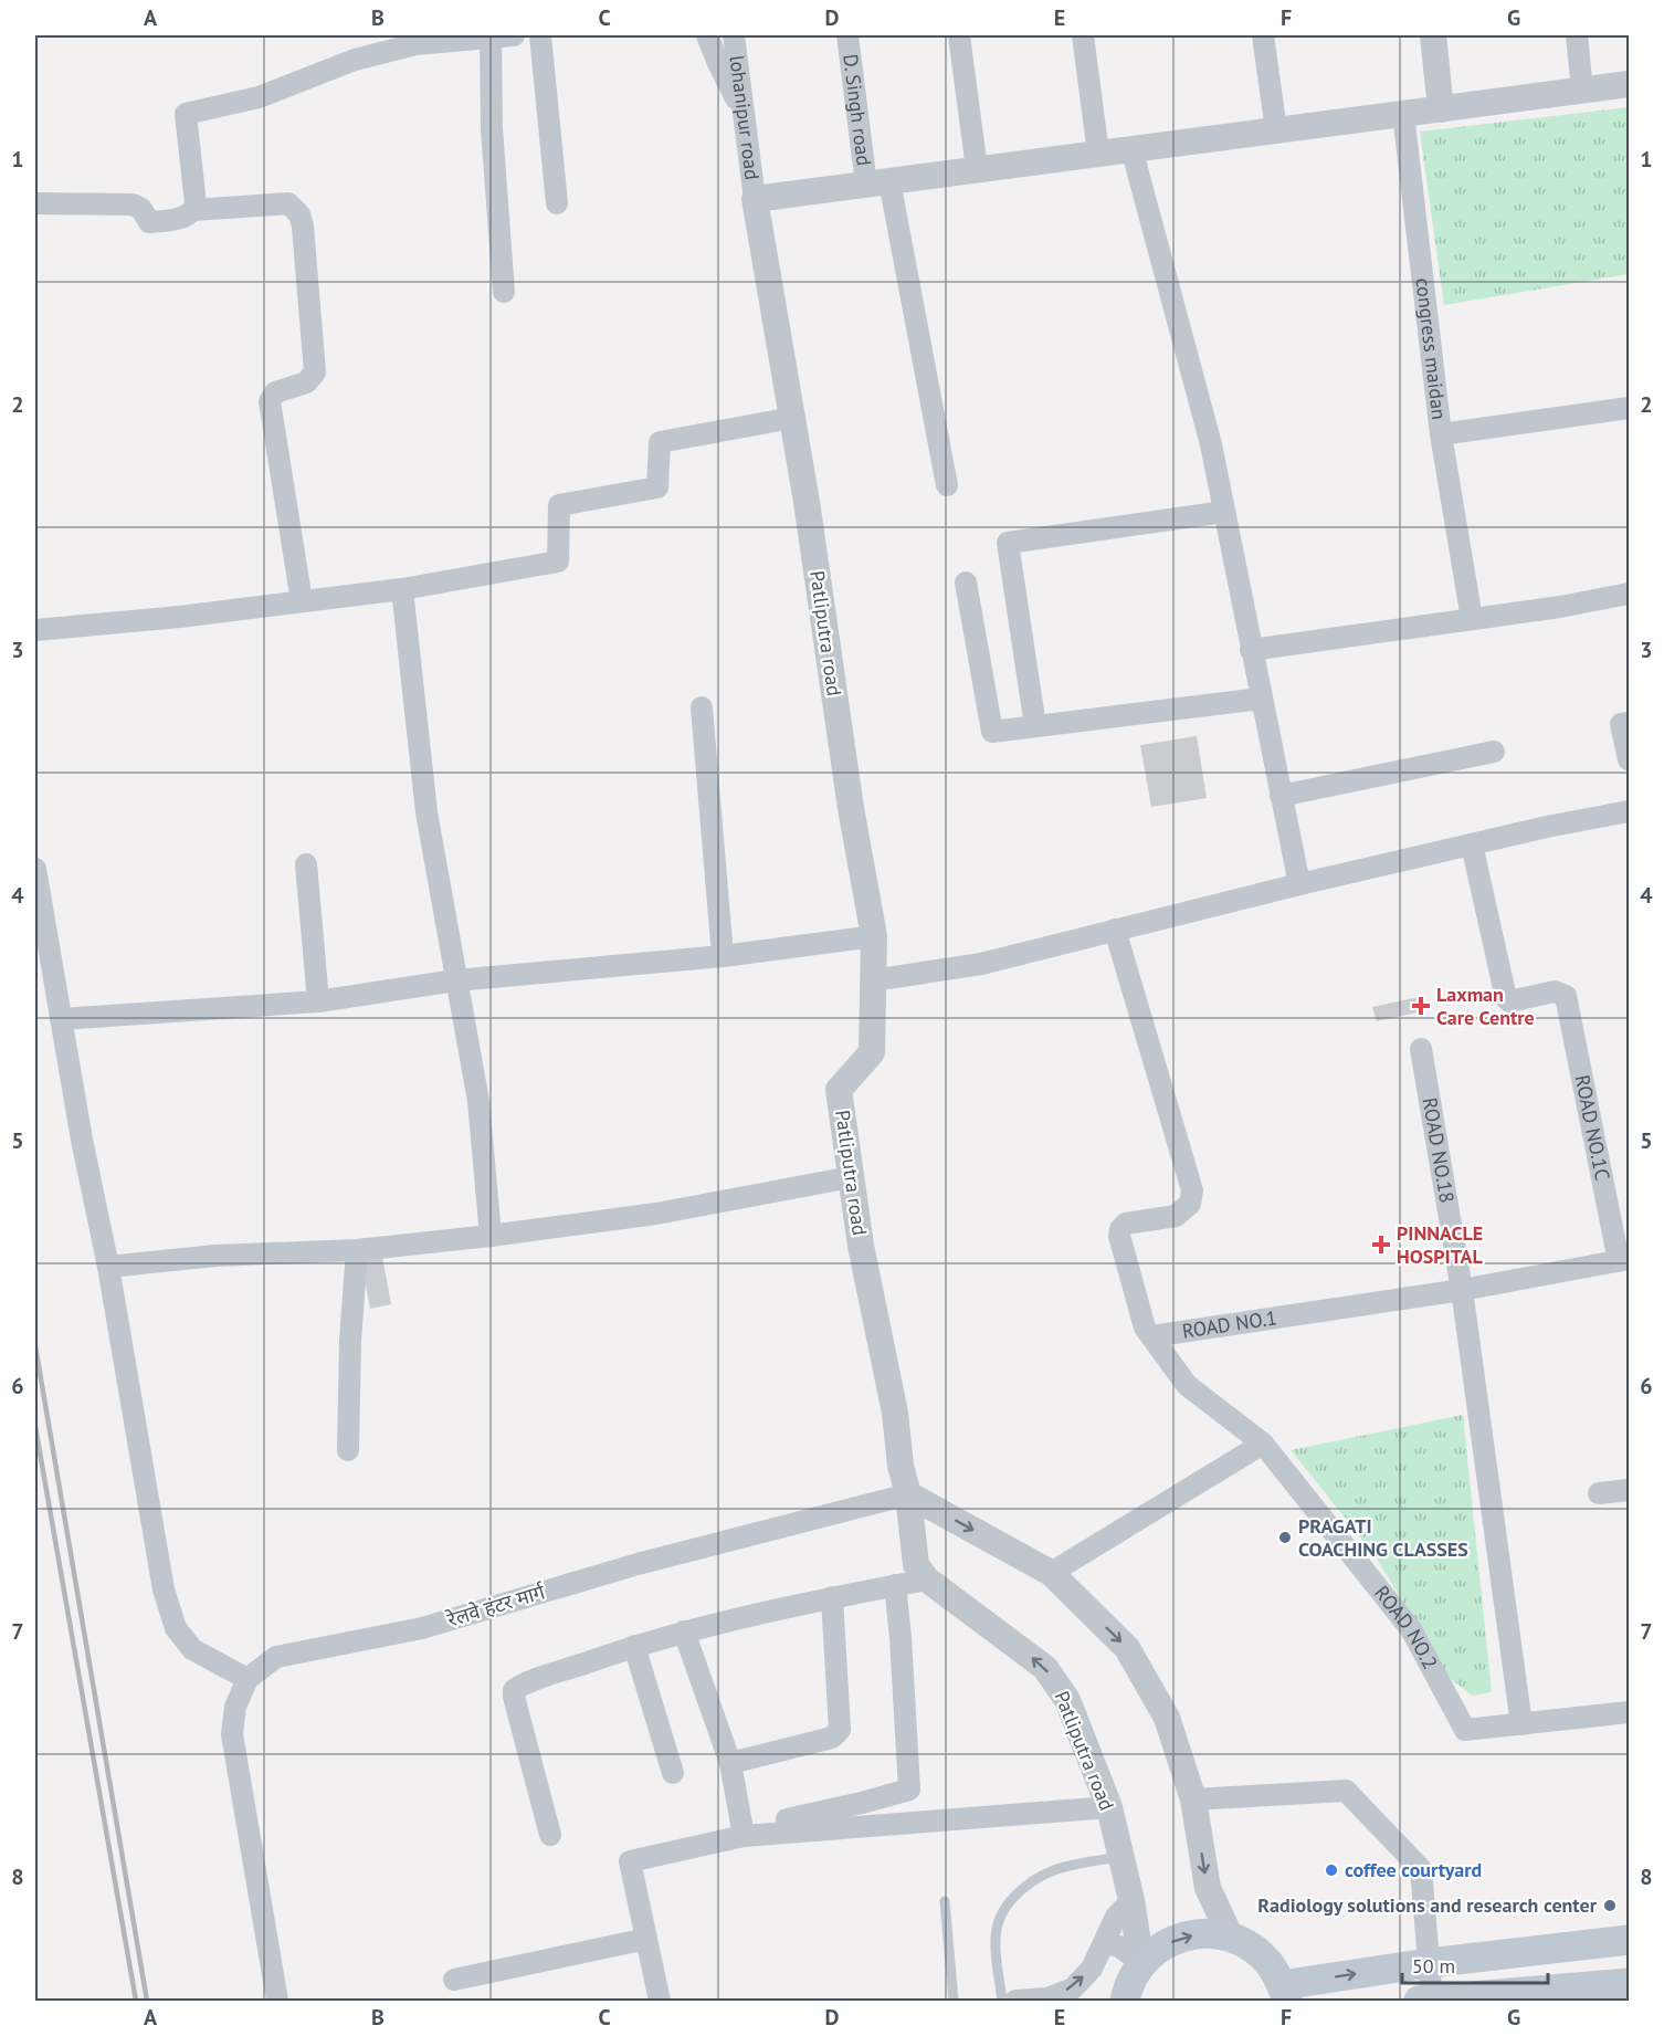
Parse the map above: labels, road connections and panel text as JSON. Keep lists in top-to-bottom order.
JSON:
{
  "streets": {
    "street": [
      "D. Singh road",
      "lohanipur road",
      "congress maidan",
      "Patliputra road",
      "ROAD NO.1C",
      "ROAD NO.18",
      "ROAD NO.1",
      "रेलवे हंटर मार्ग",
      "ROAD NO.2"
    ]
  },
  "crossings": [
    ["lohanipur road", "Patliputra road"],
    ["Patliputra road", "रेलवे हंटर मार्ग"],
    ["ROAD NO.1C", "ROAD NO.1"],
    ["ROAD NO.18", "ROAD NO.1"],
    ["ROAD NO.1", "ROAD NO.2"]
  ],
  "places": {
    "health": ["Laxman Care Centre", "PINNACLE HOSPITAL"],
    "other": ["PRAGATI COACHING CLASSES", "coffee courtyard", "Radiology solutions and research center"]
  },
  "scale_bar": "50 m",
  "grid": {
    "columns": [
      "A",
      "B",
      "C",
      "D",
      "E",
      "F",
      "G"
    ],
    "rows": [
      "1",
      "2",
      "3",
      "4",
      "5",
      "6",
      "7",
      "8"
    ]
  }
}
